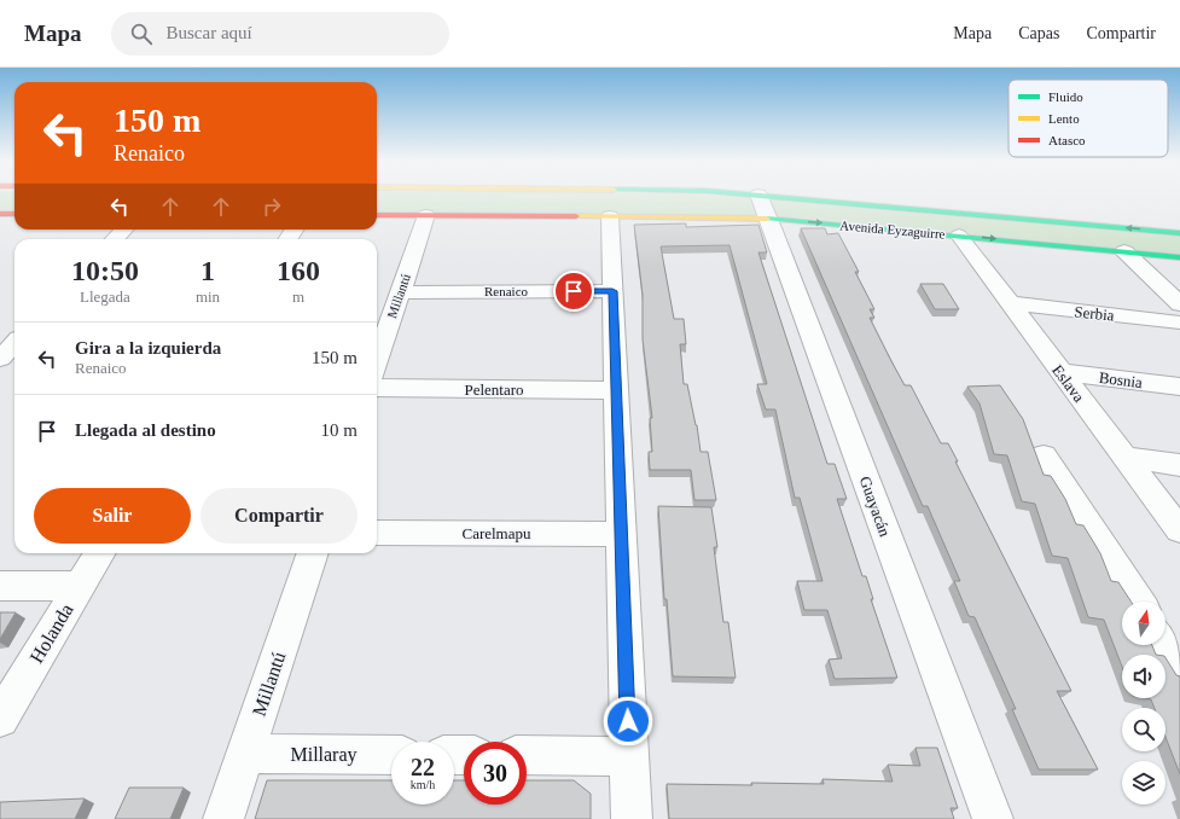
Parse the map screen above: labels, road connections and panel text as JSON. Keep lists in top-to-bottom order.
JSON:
{
  "streets": {
    "main road": ["Avenida Eyzaguirre"],
    "street": [
      "Renaico",
      "Millantú",
      "Serbia",
      "Bosnia",
      "Eslava",
      "Pelentaro",
      "Guayacán",
      "Carelmapu",
      "Holanda",
      "Millaray"
    ]
  },
  "crossings": [
    ["Avenida Eyzaguirre", "Millantú"],
    ["Avenida Eyzaguirre", "Eslava"],
    ["Avenida Eyzaguirre", "Guayacán"],
    ["Renaico", "Millantú"],
    ["Millantú", "Millaray"],
    ["Serbia", "Eslava"],
    ["Bosnia", "Eslava"]
  ],
  "legend": ["Fluido", "Lento", "Atasco"],
  "north": "top",
  "page": {
    "header": "Mapa",
    "search": "Buscar aquí",
    "nav": ["Mapa", "Capas", "Compartir"],
    "turn": ["150 m", "Renaico"],
    "eta": [
      "10:50",
      "Llegada",
      "1",
      "min",
      "160",
      "m"
    ],
    "list": [
      {
        "name": "Gira a la izquierda",
        "note": "Renaico",
        "value": "150 m"
      },
      {
        "name": "Llegada al destino",
        "value": "10 m"
      }
    ],
    "buttons": ["Salir", "Compartir"],
    "speed": "22 km/h",
    "limit": "30"
  }
}
